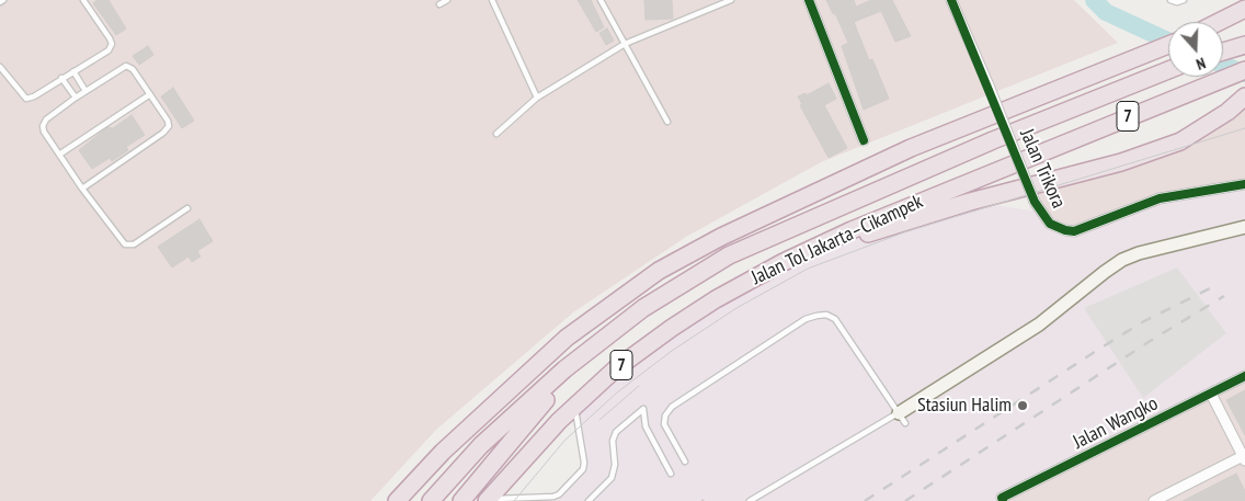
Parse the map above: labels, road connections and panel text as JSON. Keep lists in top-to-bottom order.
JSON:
{
  "streets": {
    "highway": ["7", "Jalan Tol Jakarta–Cikampek"],
    "street": ["Jalan Trikora", "Jalan Wangko"]
  },
  "places": ["Stasiun Halim"],
  "north": "bottom"
}
